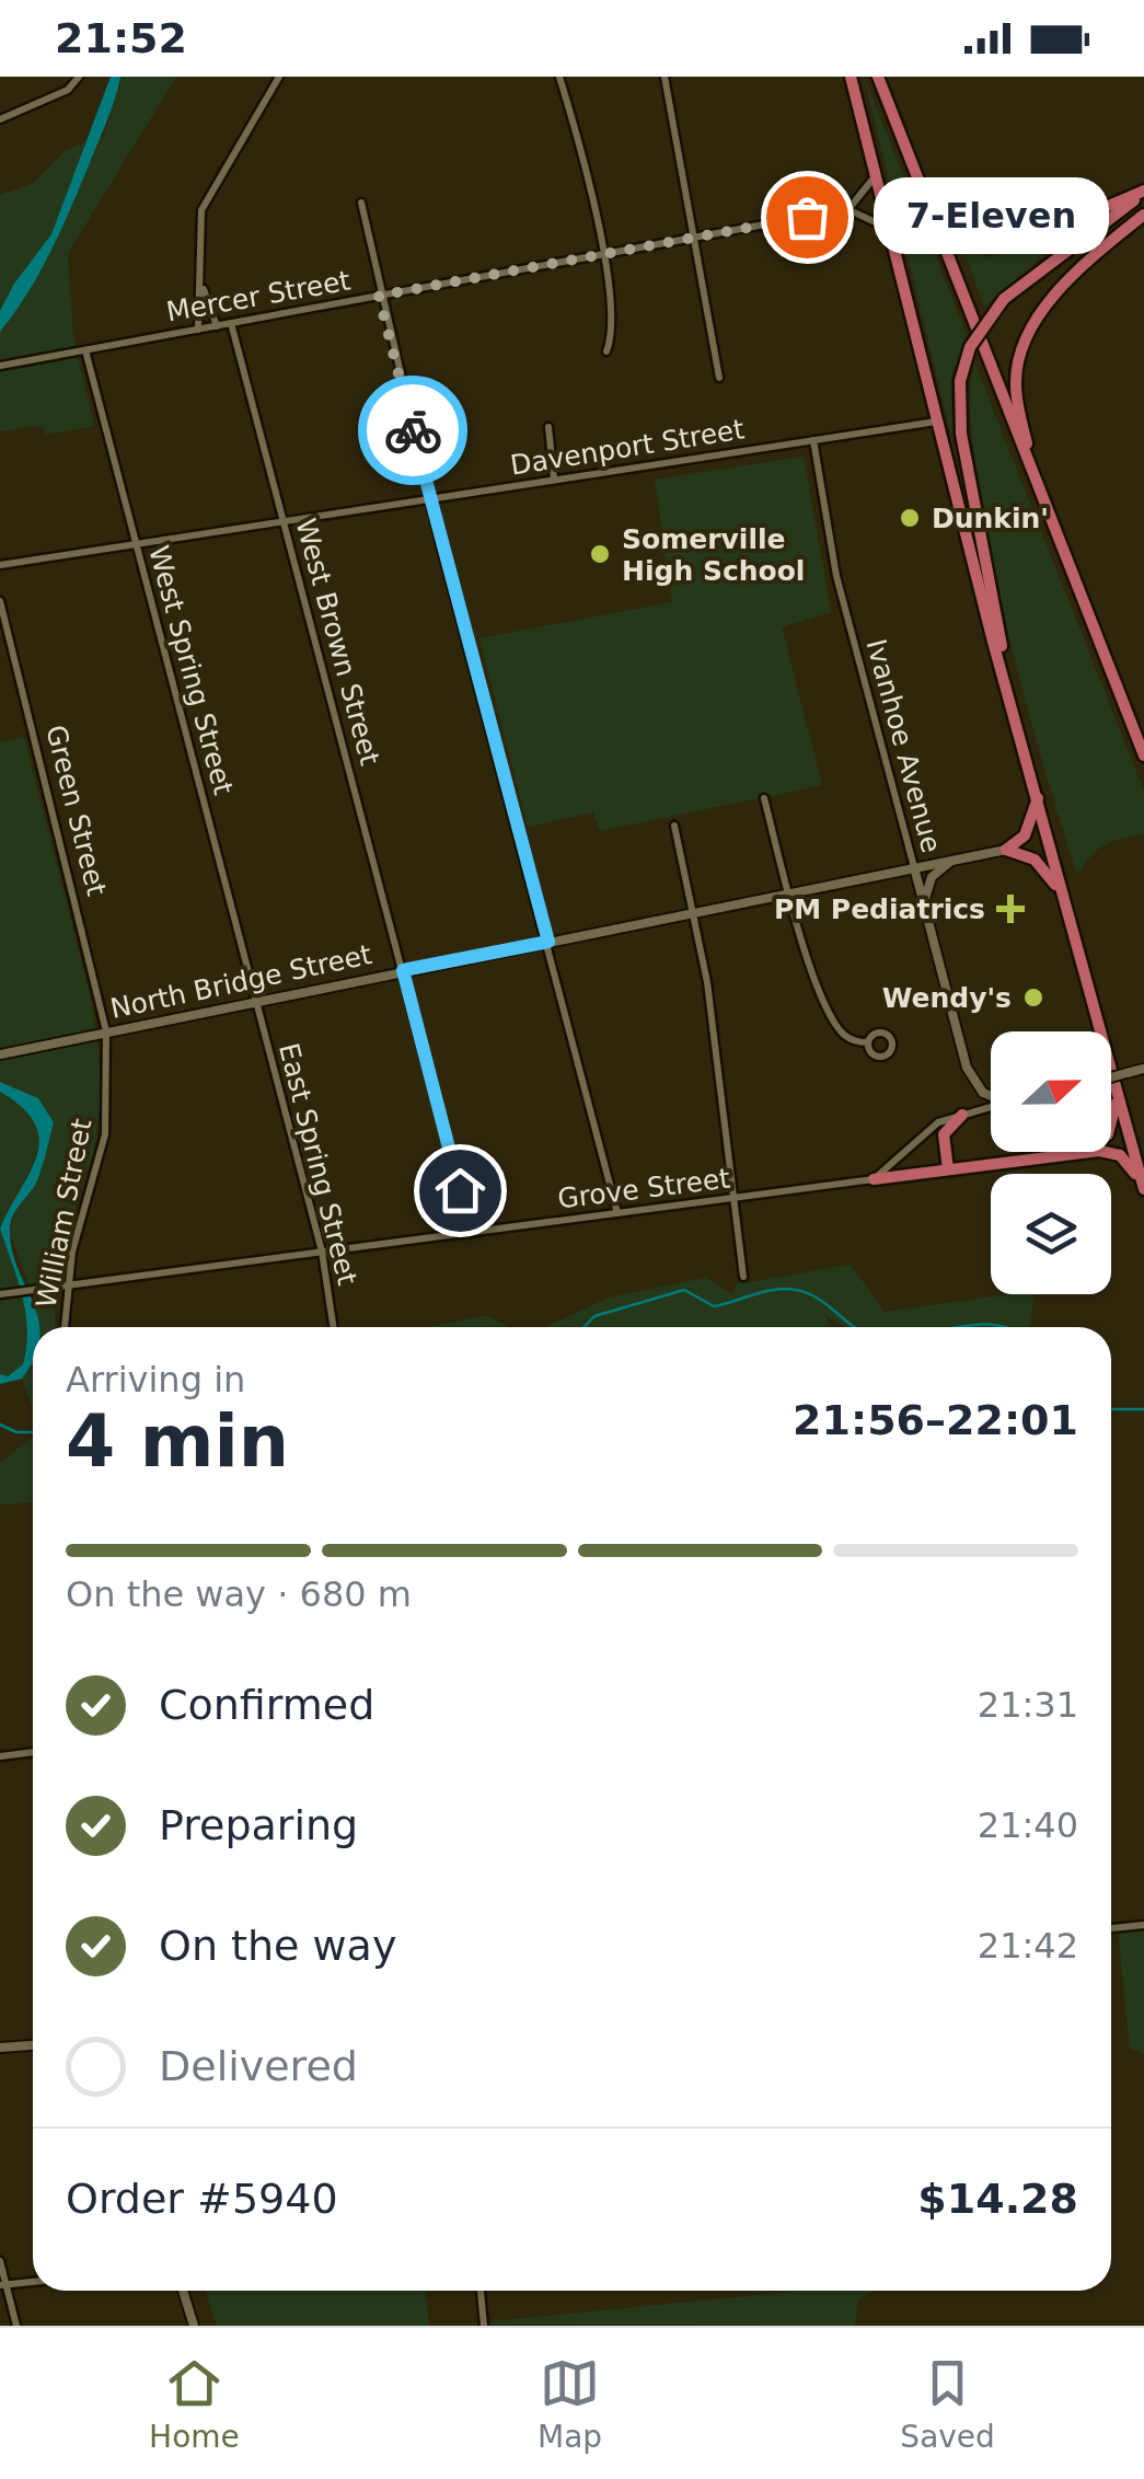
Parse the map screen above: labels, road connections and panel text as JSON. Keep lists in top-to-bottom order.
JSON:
{
  "streets": {
    "street": [
      "Mercer Street",
      "Davenport Street",
      "West Brown Street",
      "West Spring Street",
      "Ivanhoe Avenue",
      "Green Street",
      "North Bridge Street",
      "East Spring Street",
      "Grove Street",
      "William Street"
    ]
  },
  "crossings": [
    ["Mercer Street", "West Brown Street"],
    ["Mercer Street", "West Spring Street"],
    ["Davenport Street", "West Brown Street"],
    ["Davenport Street", "West Spring Street"],
    ["Davenport Street", "Ivanhoe Avenue"],
    ["West Brown Street", "North Bridge Street"],
    ["West Brown Street", "Grove Street"],
    ["West Spring Street", "North Bridge Street"],
    ["West Spring Street", "East Spring Street"],
    ["Ivanhoe Avenue", "North Bridge Street"],
    ["Green Street", "North Bridge Street"],
    ["Green Street", "William Street"],
    ["North Bridge Street", "East Spring Street"],
    ["North Bridge Street", "William Street"],
    ["East Spring Street", "Grove Street"],
    ["Grove Street", "William Street"]
  ],
  "places": {
    "other": [
      "7-Eleven",
      "Dunkin'",
      "Somerville High School",
      "Wendy's"
    ],
    "health": ["PM Pediatrics"]
  },
  "north": "right",
  "page": {
    "status": "21:52",
    "bubble": "7-Eleven",
    "heading": ["4 min", "Arriving in", "21:56–22:01"],
    "panel": ["Order #5940", "$14.28"],
    "bar": "On the way · 680 m",
    "list": [
      ["Confirmed", "21:31"],
      ["Preparing", "21:40"],
      ["On the way", "21:42"],
      "Delivered"
    ],
    "tabs": ["Home", "Map", "Saved"]
  }
}
